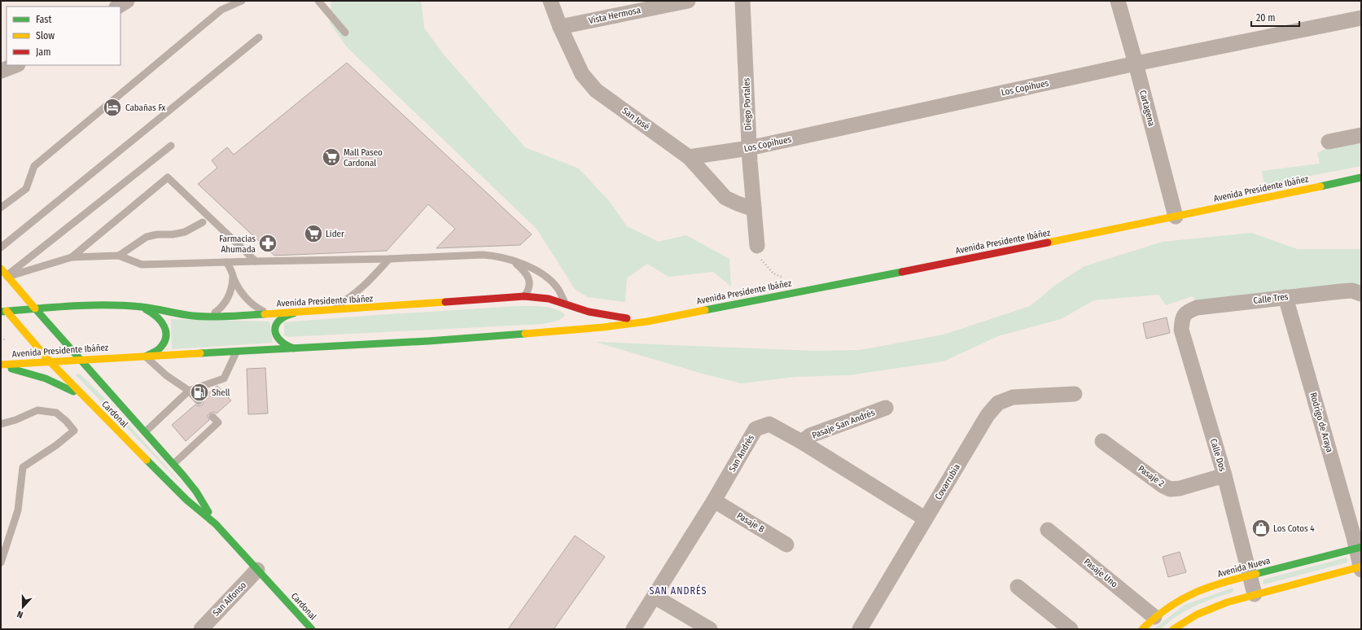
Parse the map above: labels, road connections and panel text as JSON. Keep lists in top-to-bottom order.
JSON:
{
  "streets": {
    "main road": ["Avenida Presidente Ibáñez", "Cardonal", "Avenida Nueva"],
    "street": [
      "Vista Hermosa",
      "Los Copihues",
      "Diego Portales",
      "Cartagena",
      "San José",
      "Calle Tres",
      "Rodrigo de Araya",
      "Pasaje San Andrés",
      "San Andrés",
      "Calle Dos",
      "Pasaje 2",
      "Covarrubia",
      "Pasaje B",
      "Pasaje Uno",
      "San Alfonso"
    ]
  },
  "crossings": [
    ["Vista Hermosa", "San José"],
    ["Los Copihues", "Diego Portales"],
    ["Los Copihues", "Cartagena"],
    ["Los Copihues", "San José"],
    ["Diego Portales", "San José"],
    ["Cartagena", "Avenida Presidente Ibáñez"],
    ["Avenida Presidente Ibáñez", "Cardonal"],
    ["Calle Tres", "Rodrigo de Araya"],
    ["Calle Tres", "Calle Dos"],
    ["Cardonal", "San Alfonso"],
    ["Rodrigo de Araya", "Avenida Nueva"],
    ["Pasaje San Andrés", "San Andrés"],
    ["San Andrés", "Covarrubia"],
    ["San Andrés", "Pasaje B"],
    ["Calle Dos", "Pasaje 2"],
    ["Calle Dos", "Avenida Nueva"],
    ["Avenida Nueva", "Pasaje Uno"]
  ],
  "districts": ["SAN ANDRÉS"],
  "places": {
    "hotel": ["Cabañas Fx"],
    "supermarket": ["Mall Paseo Cardonal", "Lider"],
    "pharmacy": ["Farmacias Ahumada"],
    "fuel station": ["Shell"],
    "shop": ["Los Cotos 4"]
  },
  "legend": ["Fast", "Slow", "Jam"],
  "scale_bar": "20 m",
  "north": "bottom"
}
